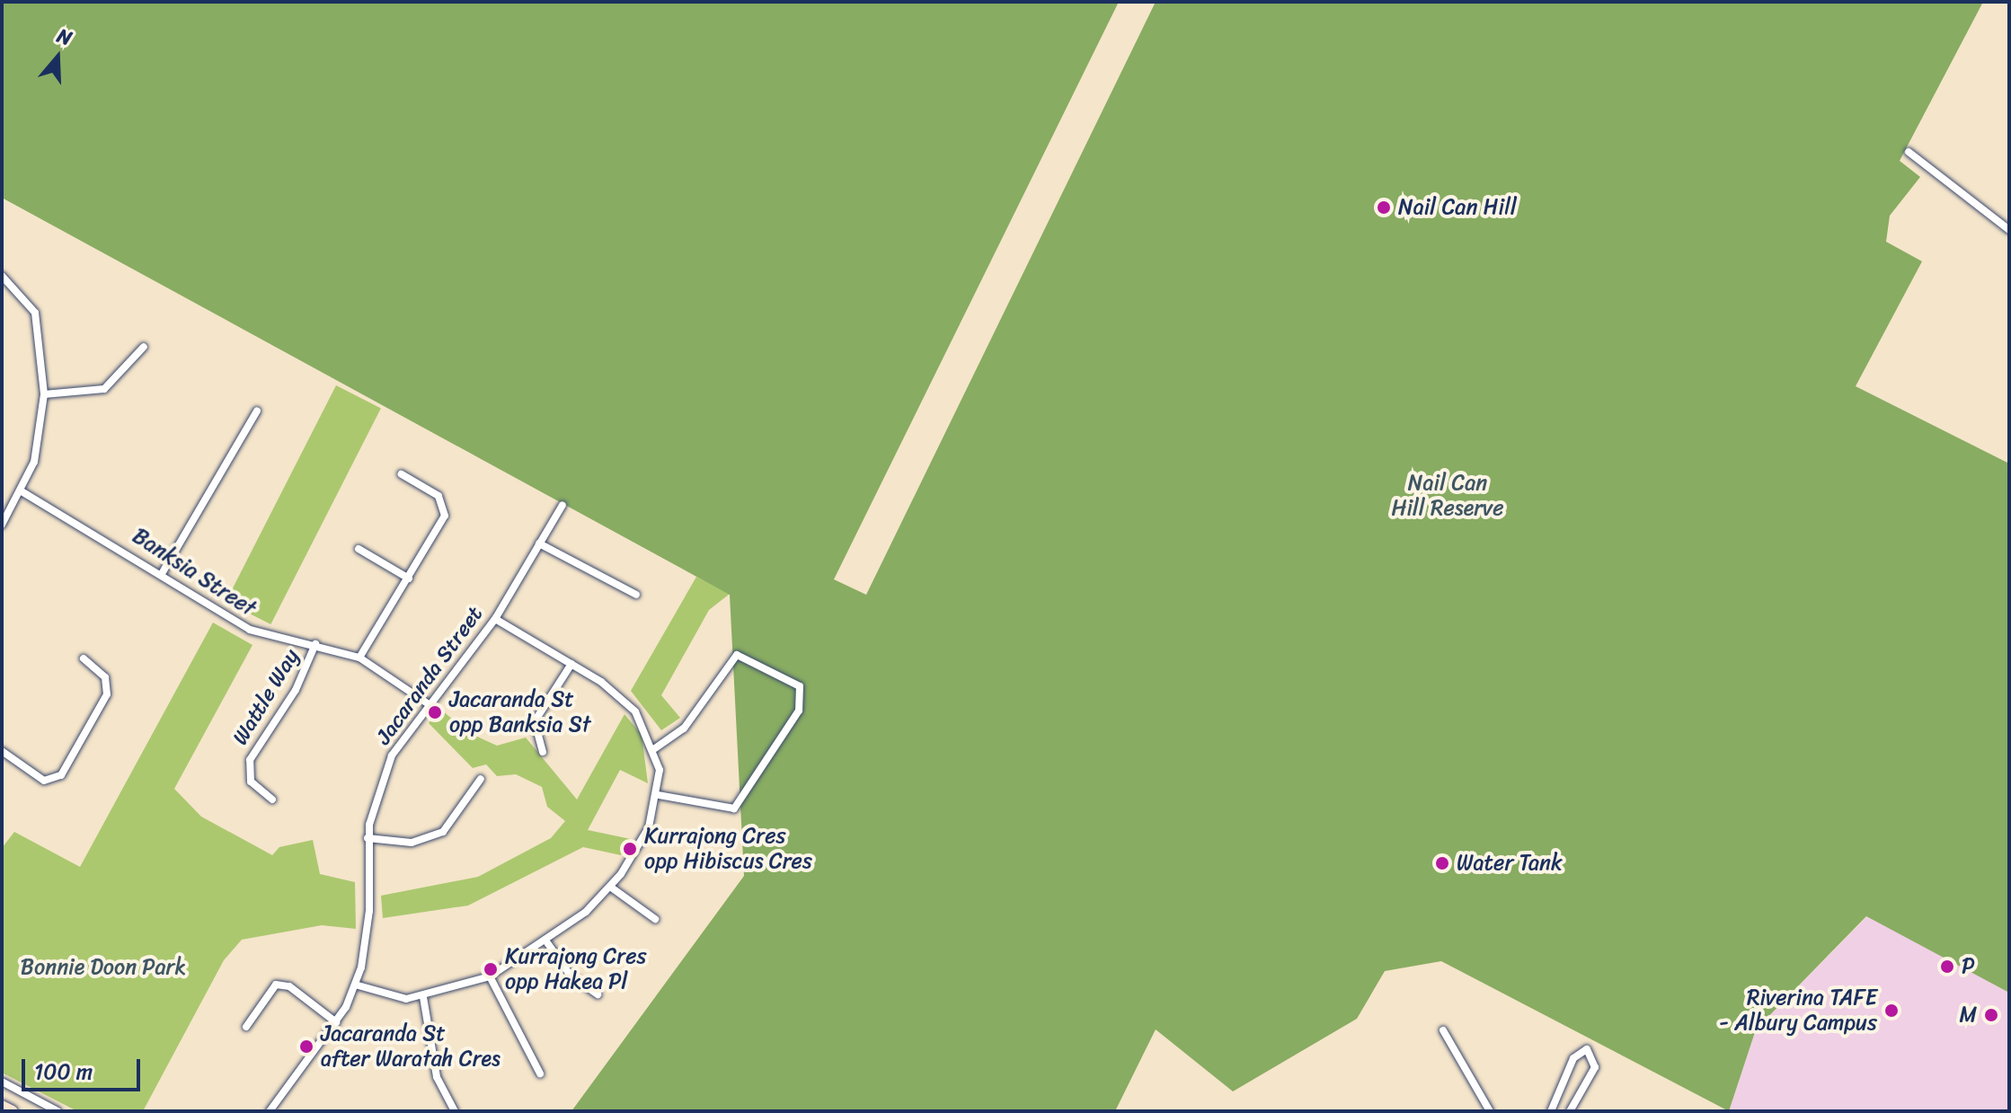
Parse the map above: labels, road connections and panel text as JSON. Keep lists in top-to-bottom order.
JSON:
{
  "streets": {
    "street": ["Banksia Street", "Jacaranda Street", "Wattle Way"]
  },
  "crossings": [
    ["Banksia Street", "Jacaranda Street"],
    ["Banksia Street", "Wattle Way"]
  ],
  "parks": ["Nail Can Hill Reserve", "Bonnie Doon Park"],
  "places": [
    "Nail Can Hill",
    "Jacaranda St opp Banksia St",
    "Kurrajong Cres opp Hibiscus Cres",
    "Water Tank",
    "P",
    "Kurrajong Cres opp Hakea Pl",
    "Riverina TAFE - Albury Campus",
    "M",
    "Jacaranda St after Waratah Cres"
  ],
  "scale_bar": "100 m",
  "north": "top"
}
